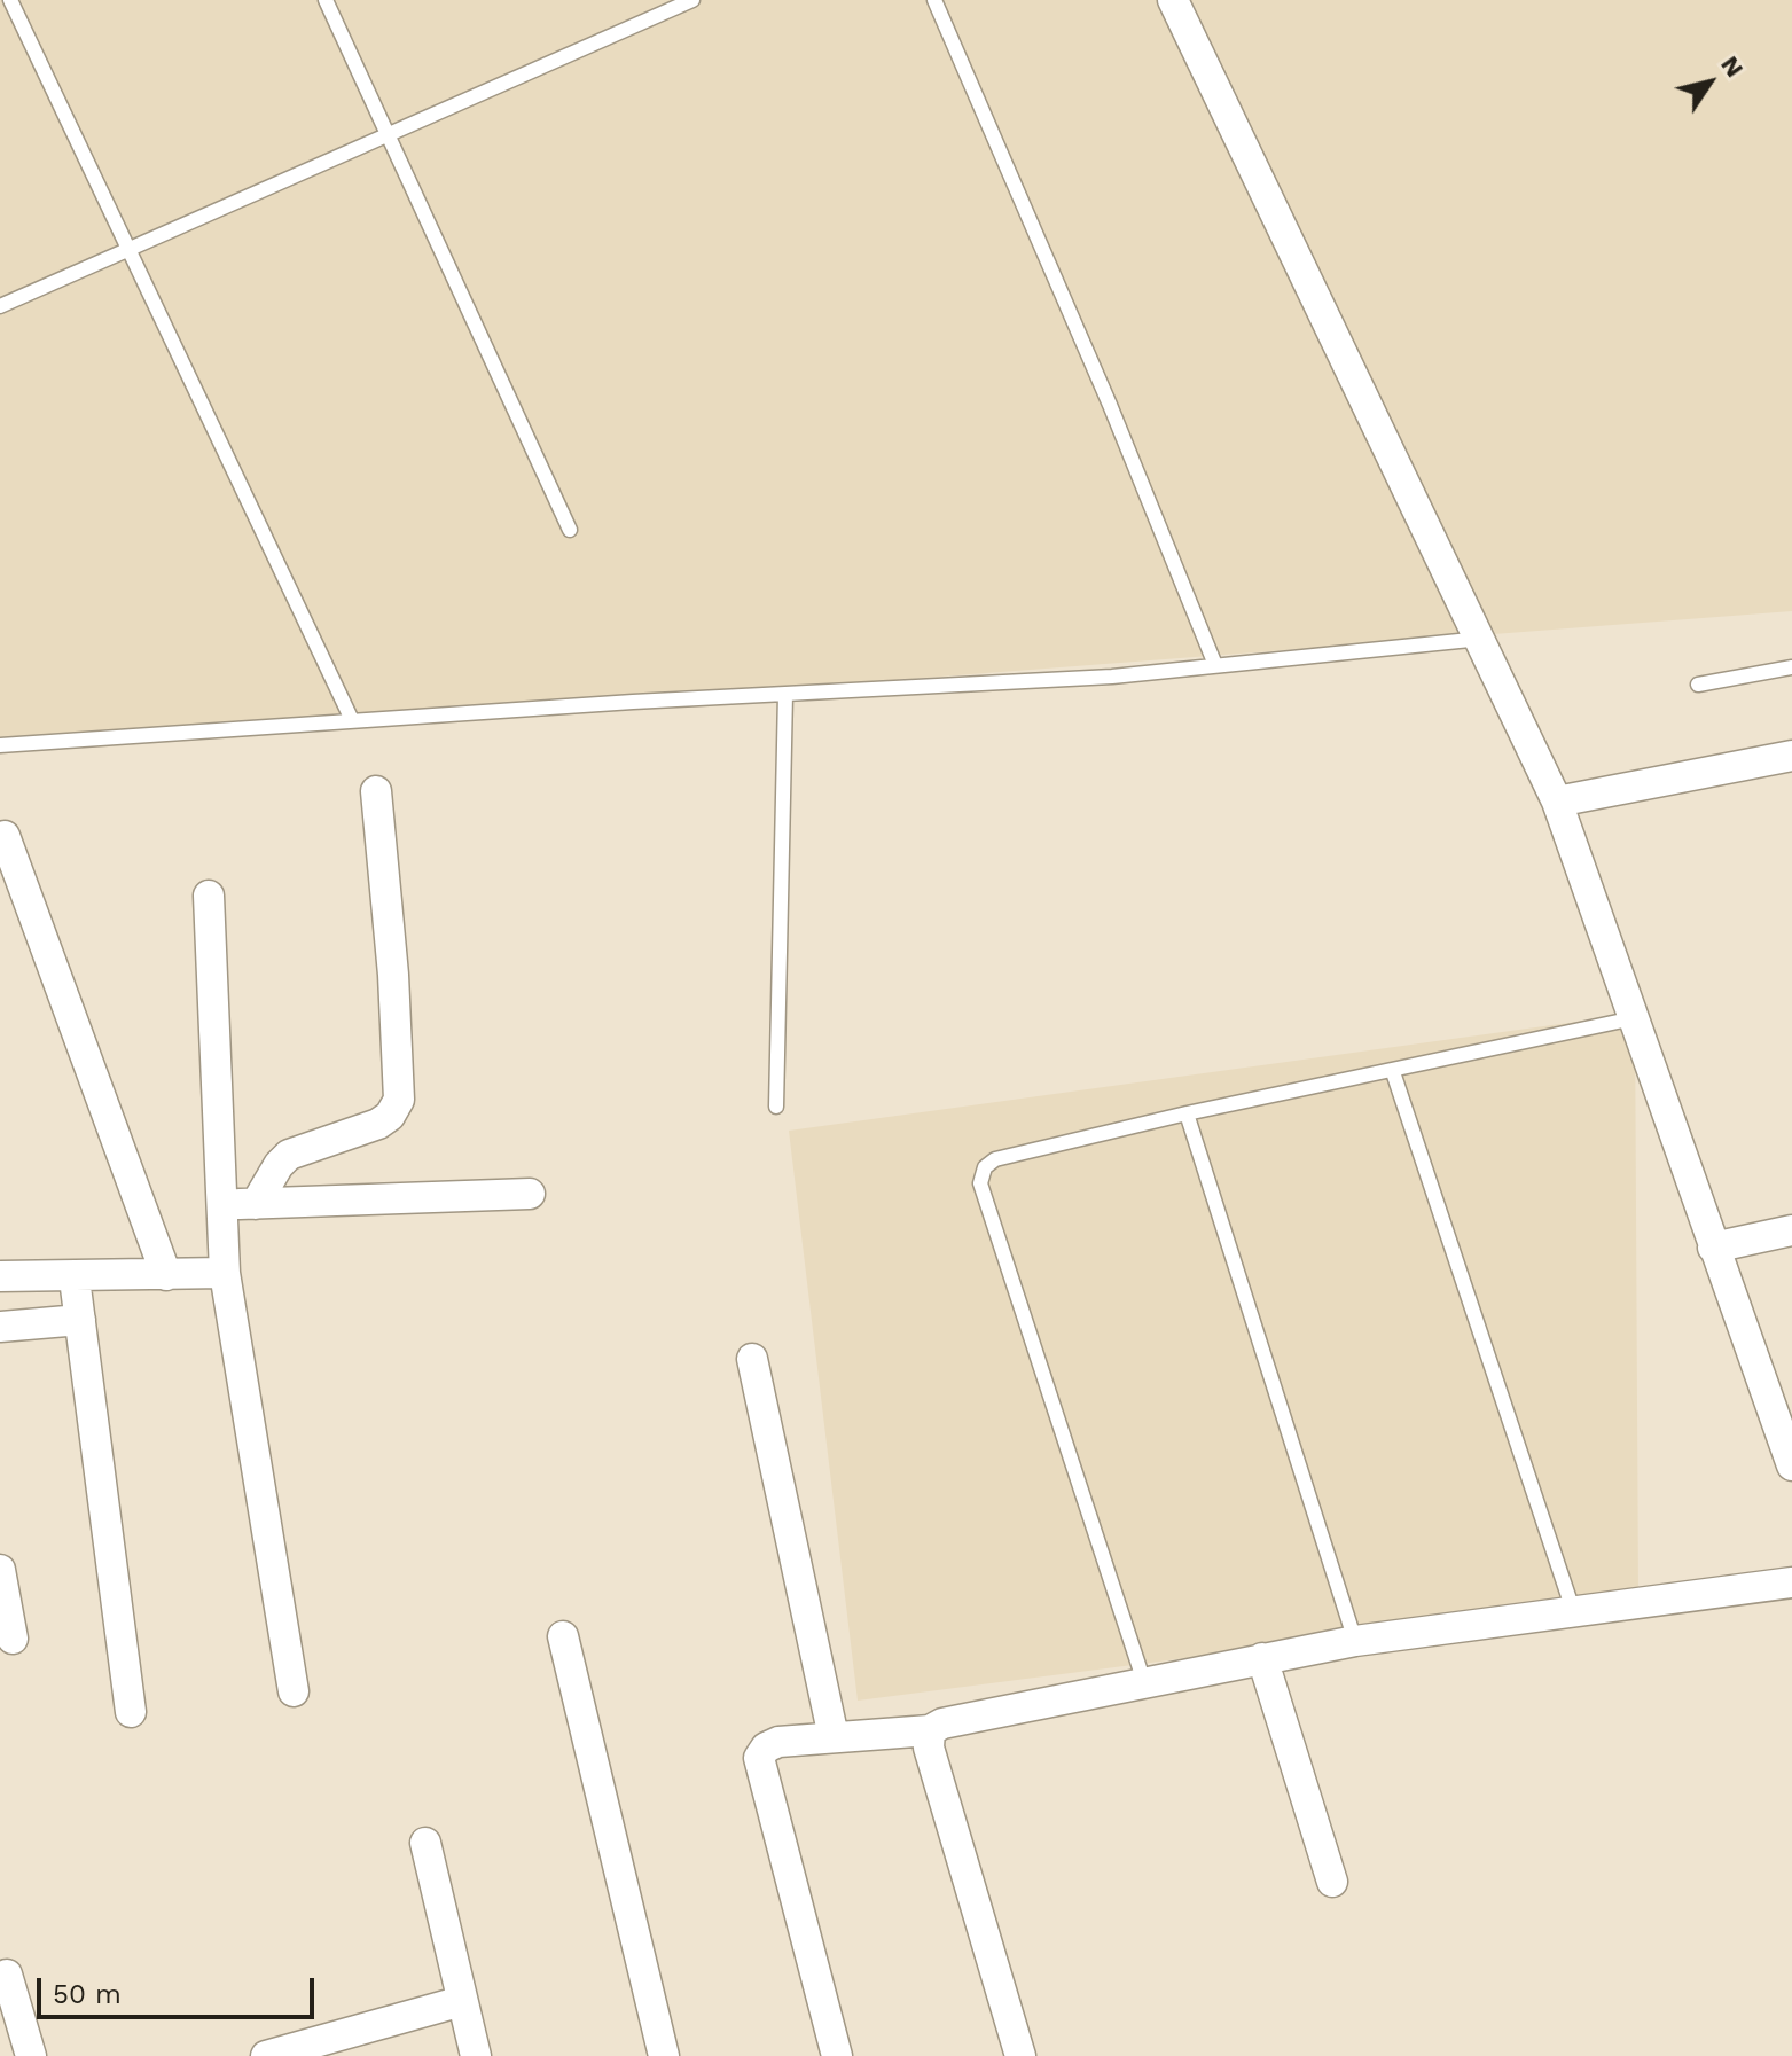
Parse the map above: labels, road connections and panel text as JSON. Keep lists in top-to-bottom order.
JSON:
{
  "scale_bar": "50 m",
  "north": "top right"
}
